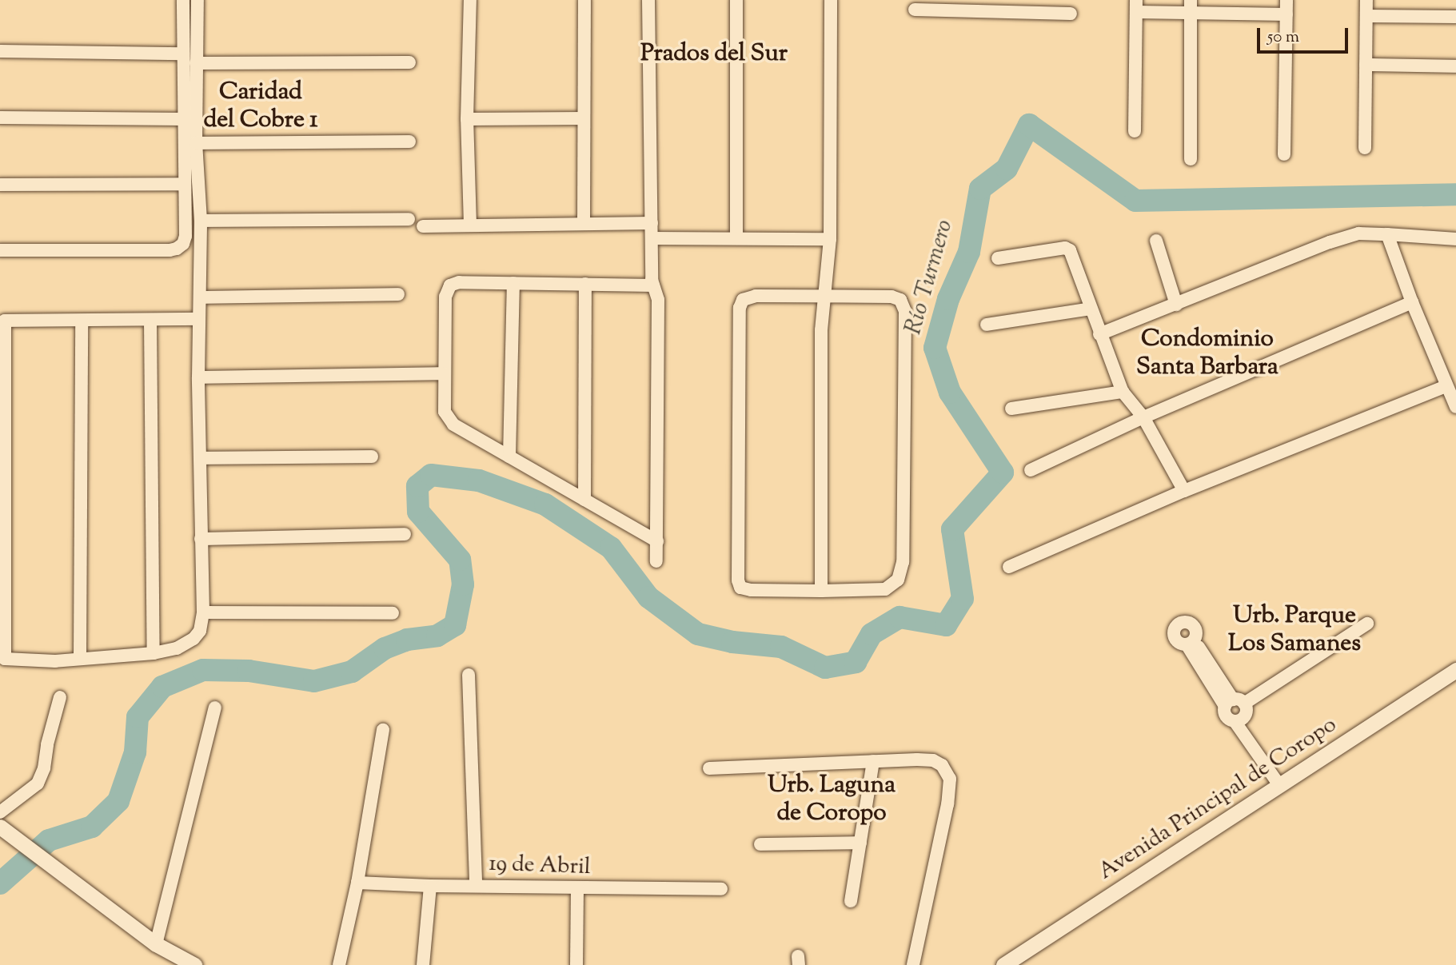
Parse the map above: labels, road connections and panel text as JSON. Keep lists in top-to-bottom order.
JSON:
{
  "streets": {
    "street": ["Avenida Principal de Coropo", "19 de Abril"]
  },
  "districts": [
    "Prados del Sur",
    "Caridad del Cobre 1",
    "Condominio Santa Barbara",
    "Urb. Parque Los Samanes",
    "Urb. Laguna de Coropo"
  ],
  "water": ["Río Turmero"],
  "scale_bar": "50 m"
}
